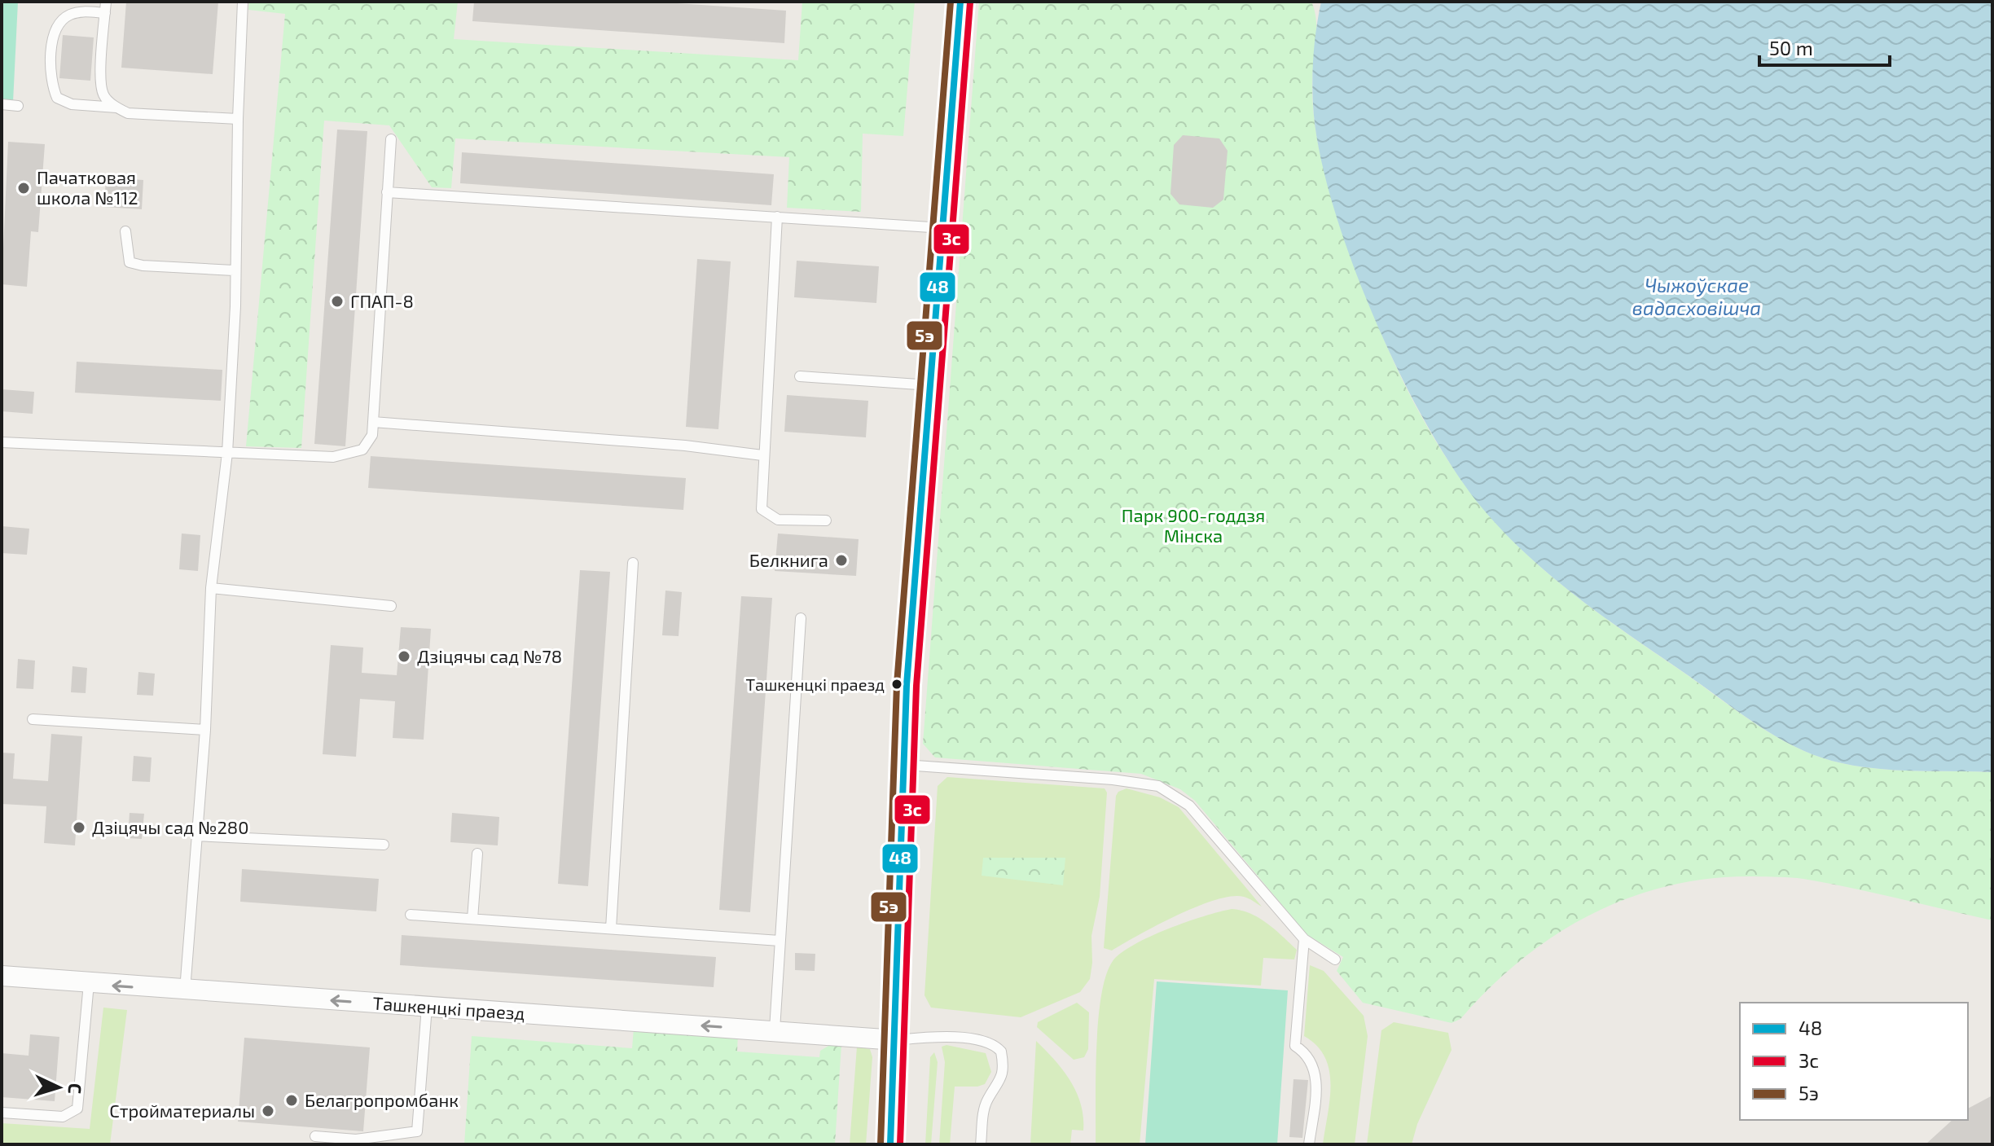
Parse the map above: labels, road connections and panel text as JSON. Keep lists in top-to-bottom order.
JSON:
{
  "streets": {
    "street": ["Ташкенцкі праезд"]
  },
  "one_way": ["Ташкенцкі праезд"],
  "water": ["Чыжоўскае вадасховішча"],
  "parks": ["Парк 900-годдзя Мінска"],
  "places": [
    "Пачатковая школа №112",
    "ГПАП-8",
    "Белкнига",
    "Дзіцячы сад №78",
    "Ташкенцкі праезд",
    "Дзіцячы сад №280",
    "Белагропромбанк",
    "Стройматериалы"
  ],
  "lines": ["transit line 48", "transit line 5э", "transit line 3с"],
  "legend": ["48", "3с", "5э"],
  "scale_bar": "50 m",
  "north": "right"
}
